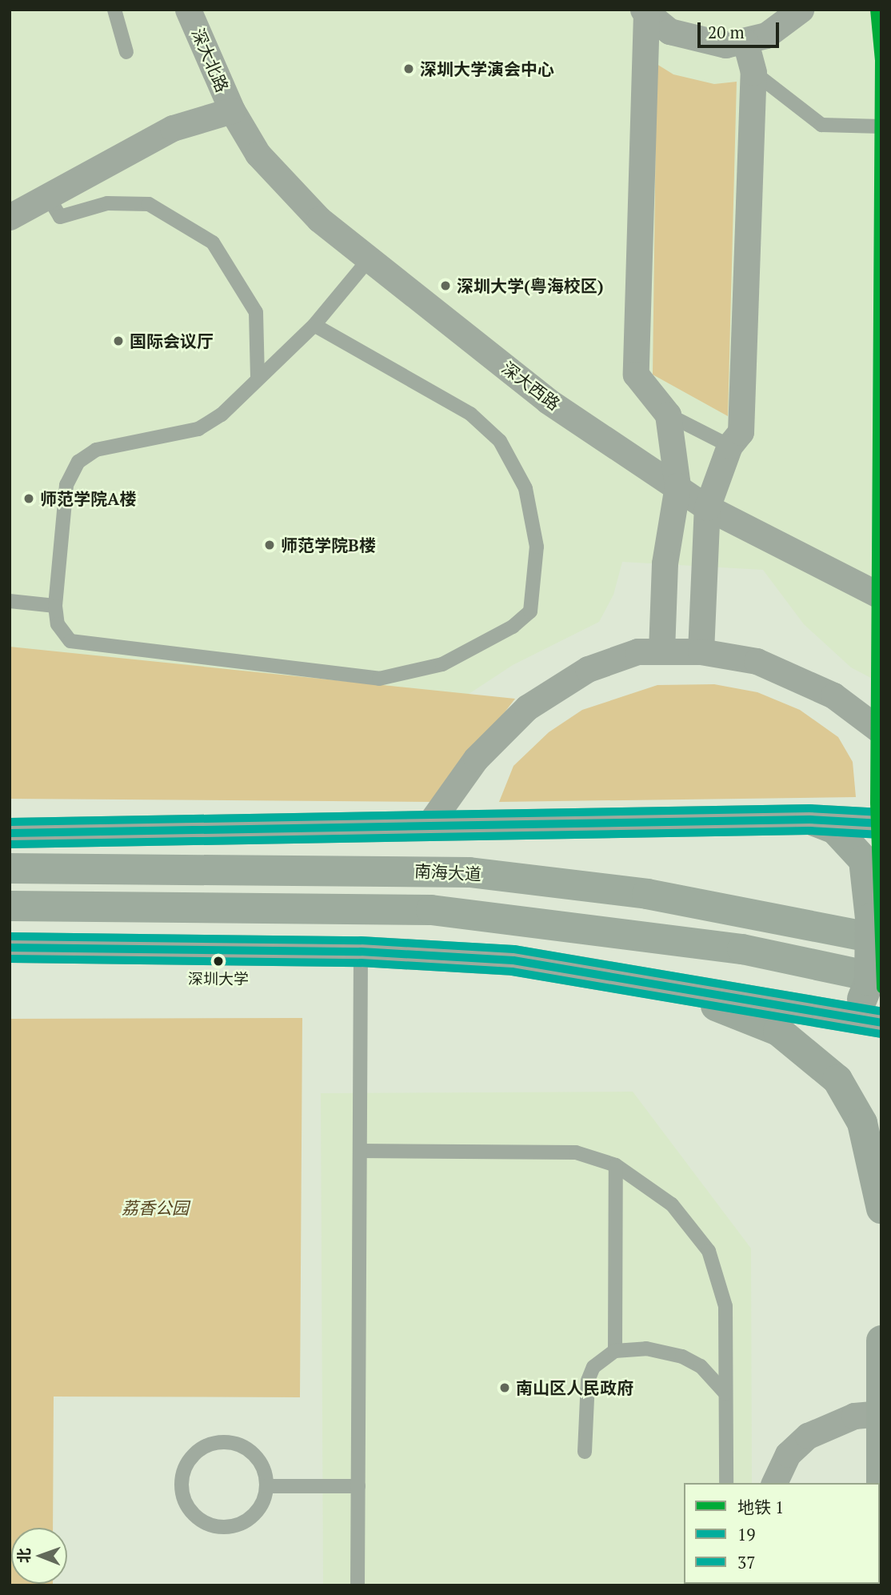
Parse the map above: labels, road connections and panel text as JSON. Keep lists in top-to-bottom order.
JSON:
{
  "streets": {
    "main road": ["南海大道"],
    "street": ["深大北路", "深大西路"]
  },
  "crossings": [
    ["深大北路", "深大西路"]
  ],
  "parks": ["荔香公园"],
  "places": [
    "深圳大学演会中心",
    "深圳大学(粤海校区)",
    "国际会议厅",
    "师范学院A楼",
    "师范学院B楼",
    "深圳大学",
    "南山区人民政府"
  ],
  "lines": ["metro line 1", "transit line 19", "transit line 37"],
  "legend": ["地铁 1", "19", "37"],
  "scale_bar": "20 m",
  "north": "left"
}
